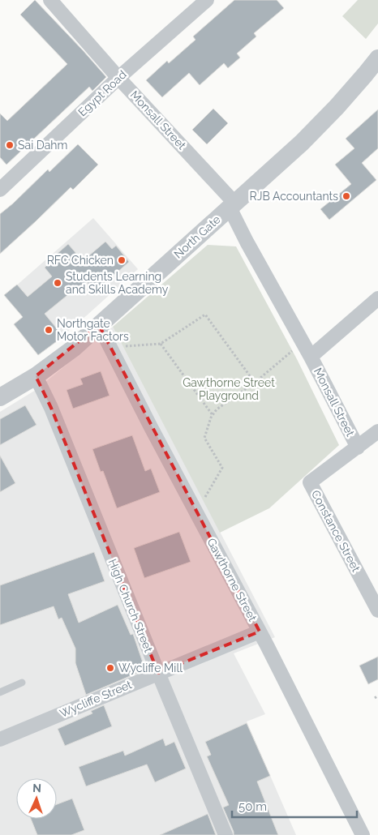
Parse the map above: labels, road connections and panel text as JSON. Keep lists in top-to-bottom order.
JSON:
{
  "streets": {
    "street": [
      "Egypt Road",
      "Monsall Street",
      "North Gate",
      "Constance Street",
      "Gawthorne Street",
      "High Church Street",
      "Wycliffe Street"
    ]
  },
  "crossings": [
    ["Egypt Road", "Monsall Street"],
    ["Monsall Street", "North Gate"],
    ["Monsall Street", "Constance Street"],
    ["North Gate", "Gawthorne Street"],
    ["North Gate", "High Church Street"],
    ["Gawthorne Street", "Wycliffe Street"],
    ["High Church Street", "Wycliffe Street"]
  ],
  "parks": ["Gawthorne Street Playground"],
  "places": [
    "Sai Dahm",
    "RJB Accountants",
    "RFC Chicken",
    "Students Learning and Skills Academy",
    "Northgate Motor Factors",
    "Wycliffe Mill"
  ],
  "scale_bar": "50 m",
  "north": "top"
}
